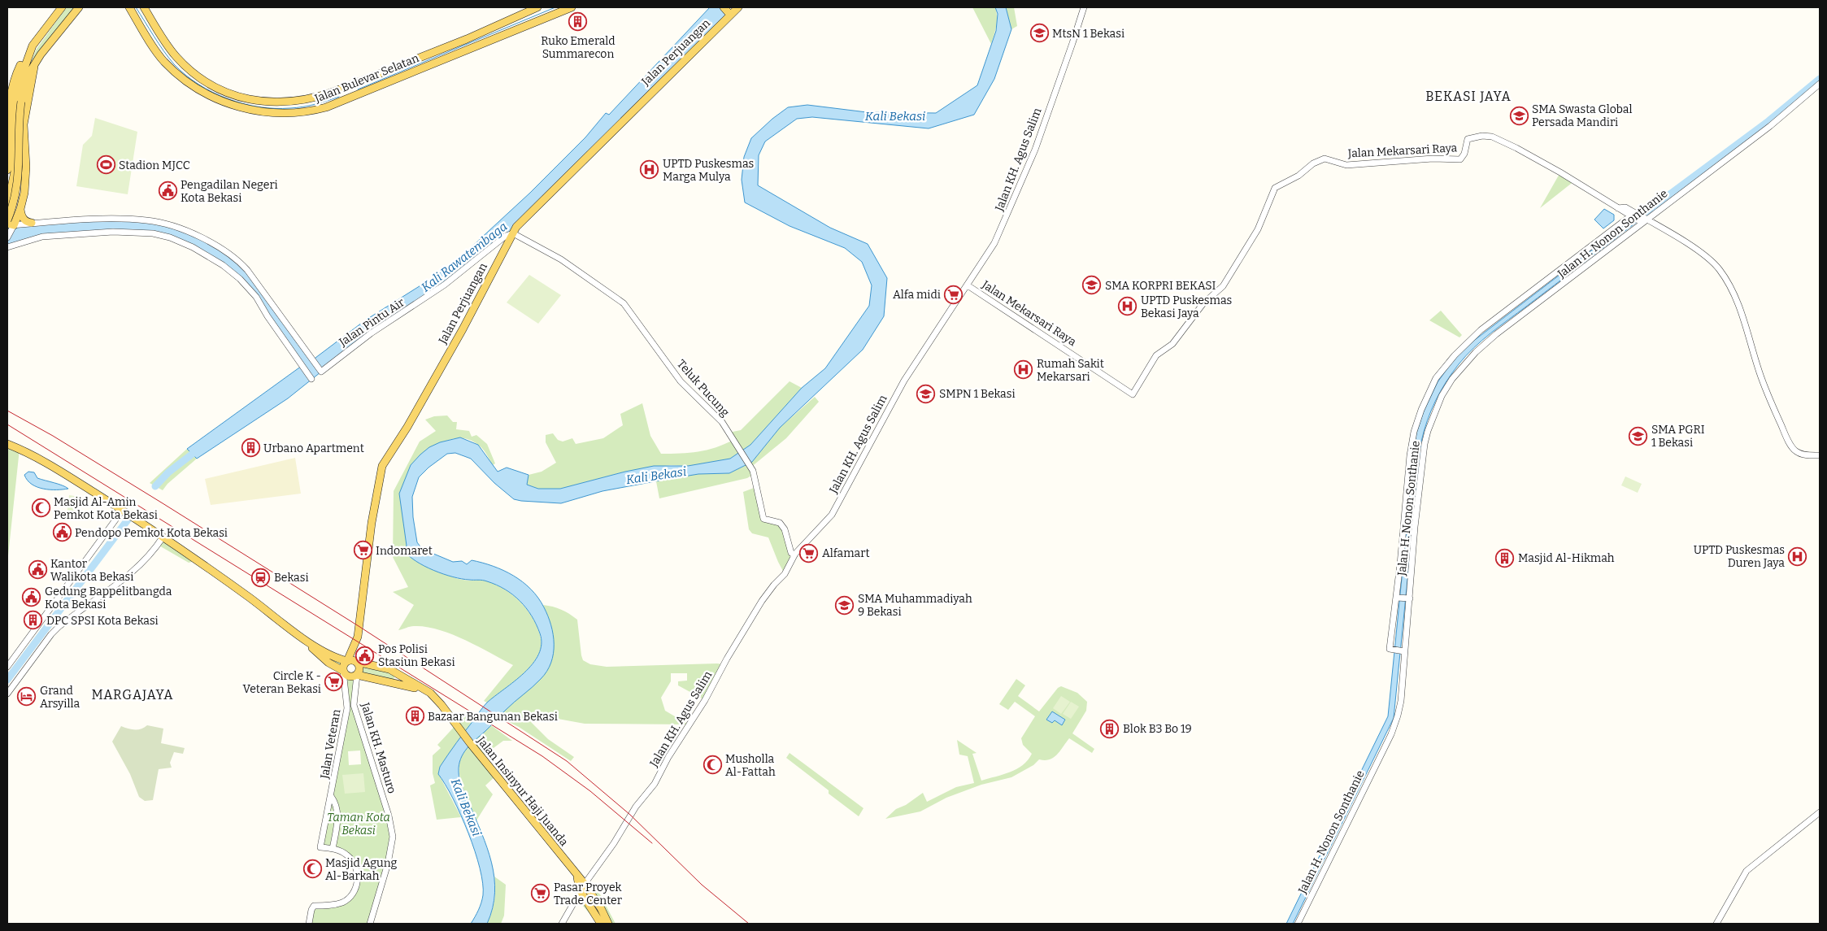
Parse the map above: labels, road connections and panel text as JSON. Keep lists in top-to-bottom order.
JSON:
{
  "streets": {
    "main road": ["Jalan Perjuangan", "Jalan Bulevar Selatan", "Jalan Insinyur Haji Juanda"],
    "street": [
      "Jalan Mekarsari Raya",
      "Jalan KH. Agus Salim",
      "Jalan H. Nonon Sonthanie",
      "Jalan Pintu Air",
      "Teluk Pucung",
      "Jalan Veteran",
      "Jalan KH. Masturo"
    ]
  },
  "crossings": [
    ["Jalan Perjuangan", "Jalan Pintu Air"],
    ["Jalan Perjuangan", "Teluk Pucung"],
    ["Jalan Perjuangan", "Jalan Veteran"],
    ["Jalan Perjuangan", "Jalan KH. Masturo"],
    ["Jalan Perjuangan", "Jalan Insinyur Haji Juanda"],
    ["Jalan Mekarsari Raya", "Jalan KH. Agus Salim"],
    ["Jalan Mekarsari Raya", "Jalan H. Nonon Sonthanie"],
    ["Jalan KH. Agus Salim", "Teluk Pucung"],
    ["Jalan KH. Agus Salim", "Jalan Insinyur Haji Juanda"],
    ["Jalan Pintu Air", "Teluk Pucung"],
    ["Jalan Veteran", "Jalan KH. Masturo"],
    ["Jalan Veteran", "Jalan Insinyur Haji Juanda"],
    ["Jalan KH. Masturo", "Jalan Insinyur Haji Juanda"]
  ],
  "districts": ["BEKASI JAYA", "MARGAJAYA"],
  "water": ["Kali Bekasi", "Kali Rawatembaga"],
  "parks": ["Taman Kota Bekasi"],
  "places": {
    "building": [
      "Ruko Emerald Summarecon",
      "Urbano Apartment",
      "Masjid Al-Hikmah",
      "DPC SPSI Kota Bekasi",
      "Bazaar Bangunan Bekasi",
      "Blok B3 Bo 19"
    ],
    "school or university": [
      "MtsN 1 Bekasi",
      "SMA Swasta Global Persada Mandiri",
      "SMA KORPRI BEKASI",
      "SMPN 1 Bekasi",
      "SMA PGRI 1 Bekasi",
      "SMA Muhammadiyah 9 Bekasi"
    ],
    "sports": ["Stadion MJCC"],
    "hospital": [
      "UPTD Puskesmas Marga Mulya",
      "UPTD Puskesmas Bekasi Jaya",
      "Rumah Sakit Mekarsari",
      "UPTD Puskesmas Duren Jaya"
    ],
    "public building": [
      "Pengadilan Negeri Kota Bekasi",
      "Pendopo Pemkot Kota Bekasi",
      "Kantor Walikota Bekasi",
      "Gedung Bappelitbangda Kota Bekasi",
      "Pos Polisi Stasiun Bekasi"
    ],
    "supermarket": [
      "Alfa midi",
      "Indomaret",
      "Alfamart",
      "Circle K - Veteran Bekasi",
      "Pasar Proyek Trade Center"
    ],
    "mosque": ["Masjid Al-Amin Pemkot Kota Bekasi", "Musholla Al-Fattah", "Masjid Agung Al-Barkah"],
    "station": ["Bekasi"],
    "hotel": ["Grand Arsyilla"]
  }
}
